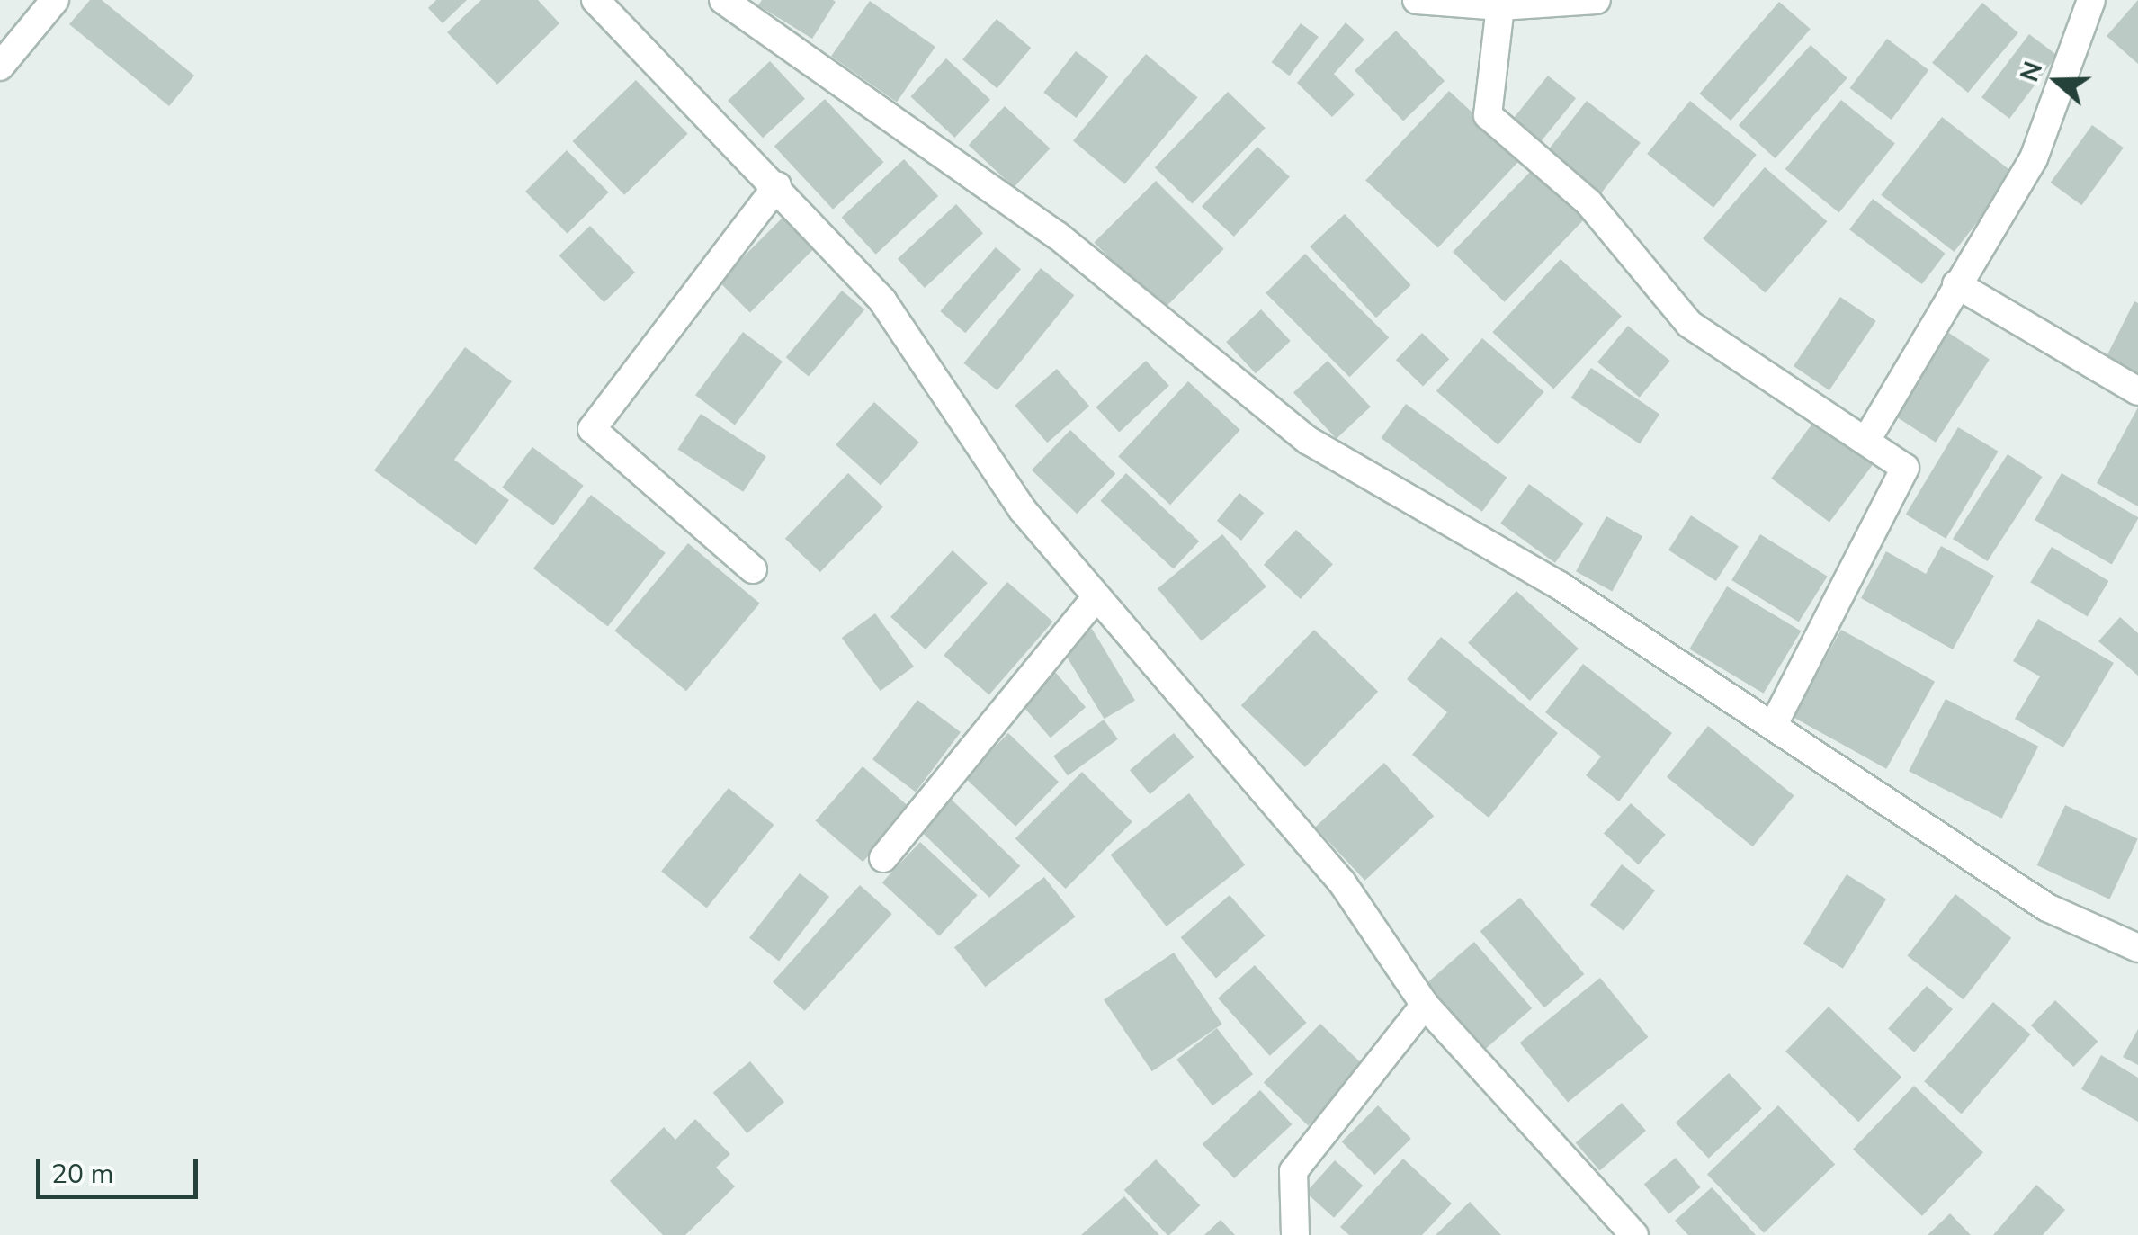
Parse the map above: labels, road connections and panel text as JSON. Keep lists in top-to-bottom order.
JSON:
{
  "scale_bar": "20 m",
  "north": "left"
}
